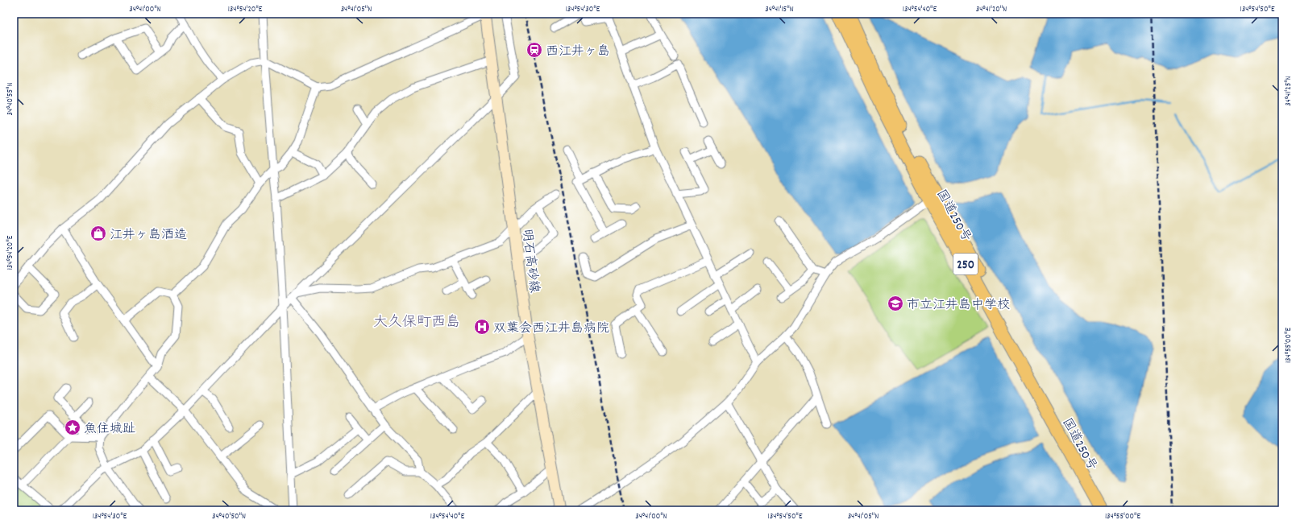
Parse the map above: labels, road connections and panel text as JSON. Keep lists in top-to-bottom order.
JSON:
{
  "streets": {
    "highway": ["国道250号", "250"],
    "main road": ["明石高砂線"]
  },
  "districts": ["大久保町西島"],
  "places": {
    "station": ["西江井ヶ島"],
    "shop": ["江井ヶ島酒造"],
    "school or university": ["市立江井島中学校"],
    "hospital": ["双葉会西江井島病院"],
    "place": ["魚住城趾"]
  },
  "coordinates": [
    "34°41'00\"N",
    "134°54'20\"E",
    "34°41'05\"N",
    "134°54'30\"E",
    "34°41'15\"N",
    "134°54'40\"E",
    "34°41'20\"N",
    "134°54'50\"E",
    "34°41'25\"N",
    "34°40'55\"N",
    "134°55'00\"E",
    "34°40'50\"N"
  ]
}
